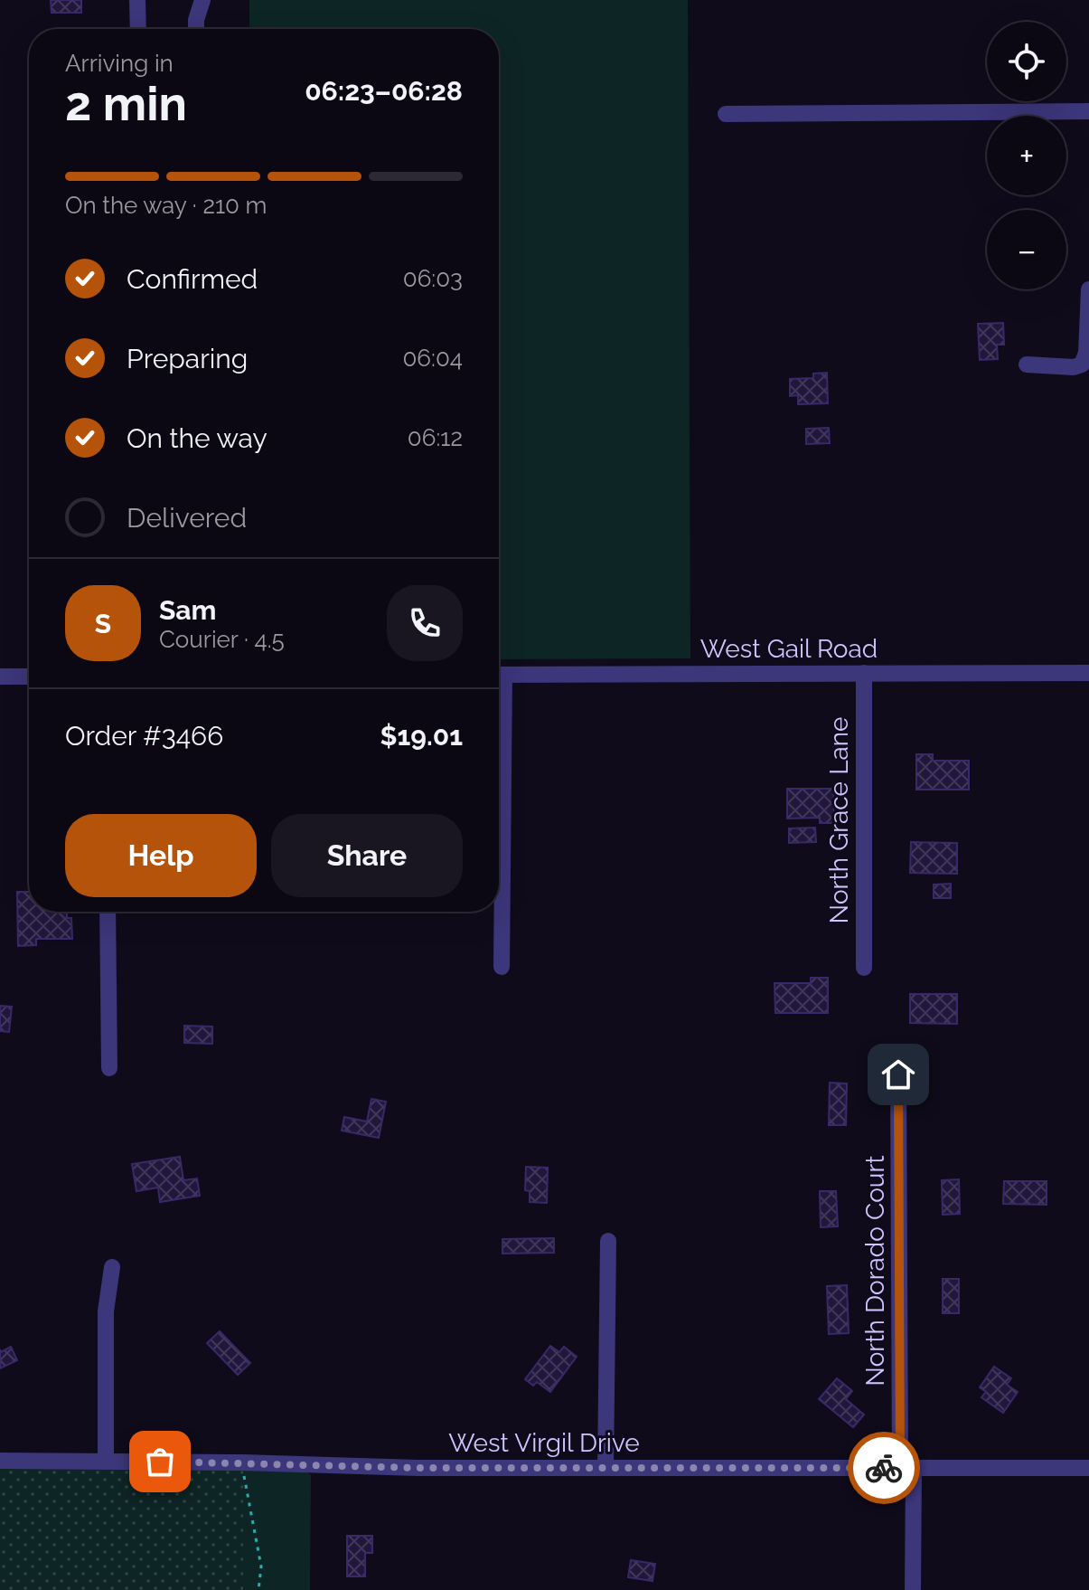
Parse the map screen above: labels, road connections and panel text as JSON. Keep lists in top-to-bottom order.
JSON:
{
  "streets": {
    "street": [
      "West Gail Road",
      "North Grace Lane",
      "North Dorado Court",
      "West Virgil Drive"
    ]
  },
  "crossings": [
    ["West Gail Road", "North Grace Lane"],
    ["North Dorado Court", "West Virgil Drive"]
  ],
  "page": {
    "map_buttons": ["+", "−"],
    "heading": ["2 min", "Arriving in", "06:23–06:28"],
    "panel": [
      "Sam",
      "Courier · 4.5",
      "Order #3466",
      "$19.01"
    ],
    "bar": "On the way · 210 m",
    "list": [
      ["Confirmed", "06:03"],
      ["Preparing", "06:04"],
      ["On the way", "06:12"],
      "Delivered"
    ],
    "round": "S",
    "buttons": ["Help", "Share"]
  }
}
